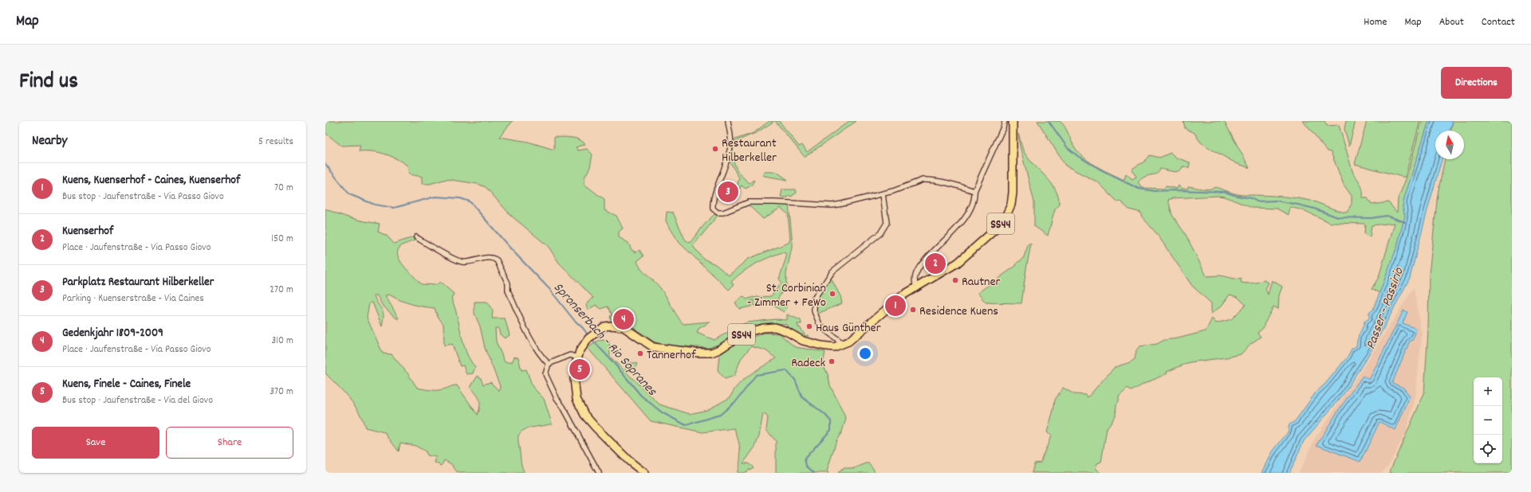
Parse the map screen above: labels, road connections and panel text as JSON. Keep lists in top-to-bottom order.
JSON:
{
  "streets": {
    "main road": ["SS44"]
  },
  "water": ["Passer - Passirio", "Spronserbach - Rio Sopranes"],
  "places": [
    "Restaurant Hilberkeller",
    "Rautner",
    "St. Corbinian - Zimmer + FeWo",
    "Residence Kuens",
    "Haus Günther",
    "Tannerhof",
    "Radeck"
  ],
  "north": "top",
  "page": {
    "header": "Map",
    "nav": [
      "Home",
      "Map",
      "About",
      "Contact"
    ],
    "title": "Find us",
    "buttons": [
      "Directions",
      ["Save", "Share"]
    ],
    "heading": ["Nearby", "5 results"],
    "list": [
      {
        "mark": "1",
        "name": "Kuens, Kuenserhof - Caines, Kuenserhof",
        "note": "Bus stop · Jaufenstraße - Via Passo Giovo",
        "value": "70 m"
      },
      {
        "mark": "2",
        "name": "Kuenserhof",
        "note": "Place · Jaufenstraße - Via Passo Giovo",
        "value": "150 m"
      },
      {
        "mark": "3",
        "name": "Parkplatz Restaurant Hilberkeller",
        "note": "Parking · Kuenserstraße - Via Caines",
        "value": "270 m"
      },
      {
        "mark": "4",
        "name": "Gedenkjahr 1809-2009",
        "note": "Place · Jaufenstraße - Via Passo Giovo",
        "value": "310 m"
      },
      {
        "mark": "5",
        "name": "Kuens, Finele - Caines, Finele",
        "note": "Bus stop · Jaufenstraße - Via del Giovo",
        "value": "370 m"
      }
    ],
    "pins": [
      "3",
      "2",
      "1",
      "4",
      "5"
    ],
    "map_buttons": ["+", "−"]
  }
}
